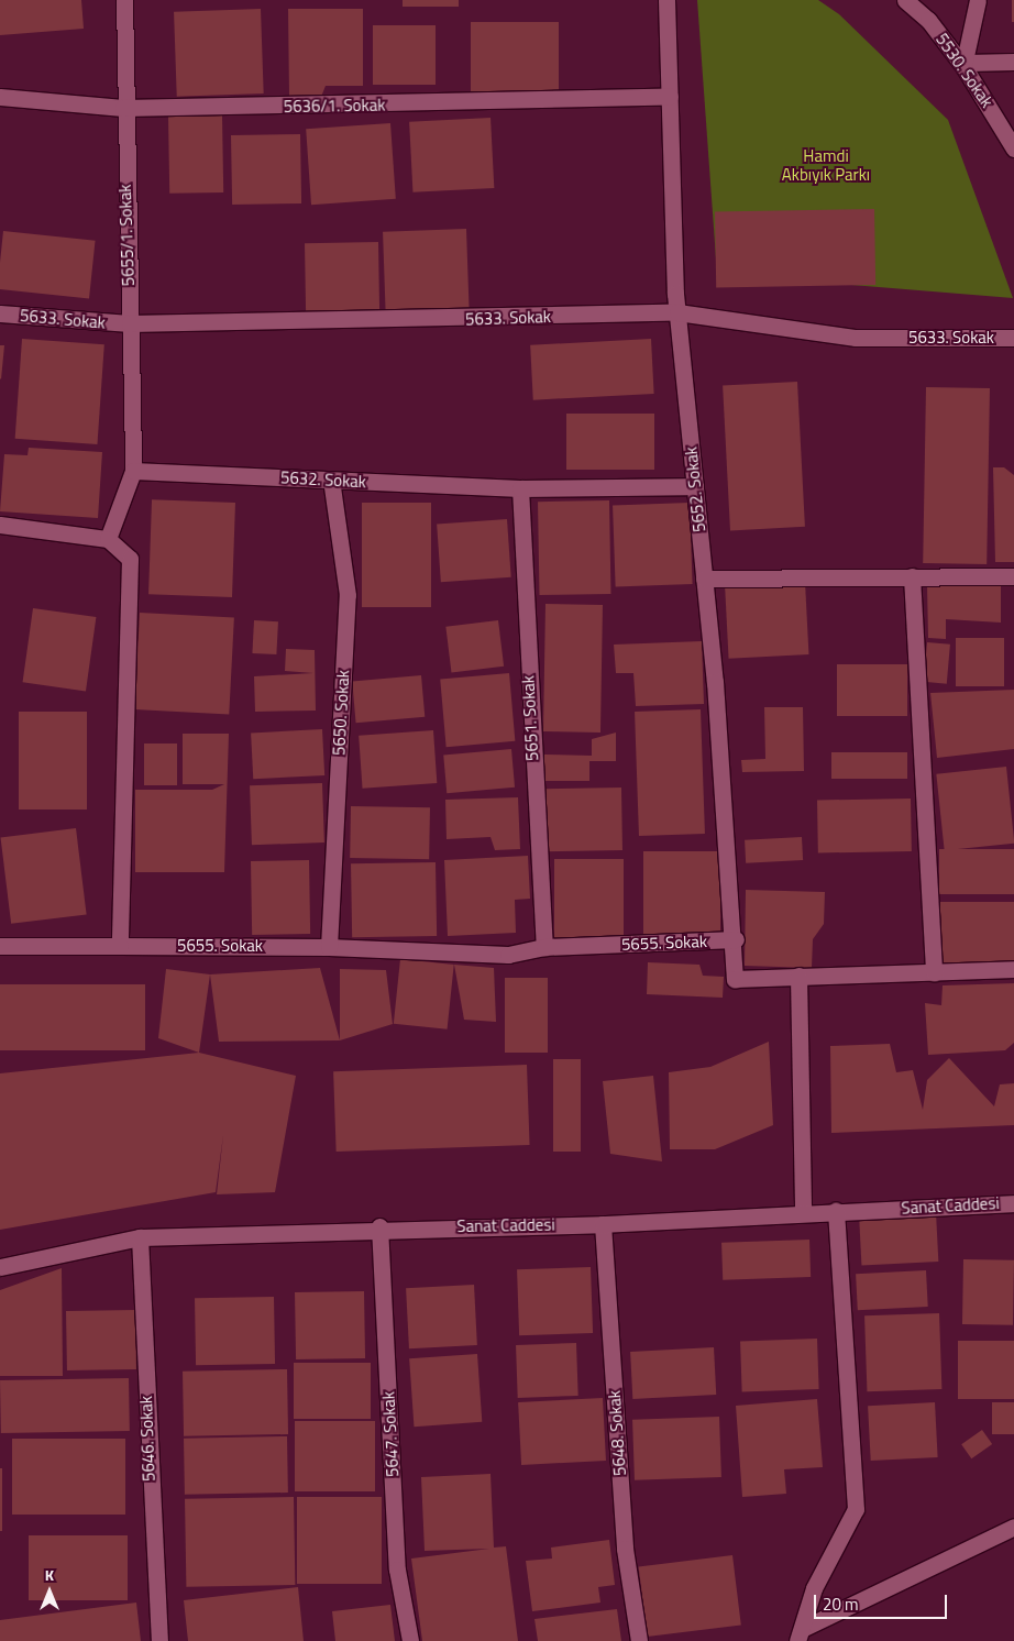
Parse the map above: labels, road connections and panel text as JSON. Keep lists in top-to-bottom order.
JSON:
{
  "streets": {
    "street": [
      "5530. Sokak",
      "5636/1. Sokak",
      "5655/1. Sokak",
      "5633. Sokak",
      "5632. Sokak",
      "5652. Sokak",
      "5650. Sokak",
      "5651. Sokak",
      "5655. Sokak",
      "Sanat Caddesi",
      "5648. Sokak",
      "5647. Sokak",
      "5646. Sokak"
    ]
  },
  "crossings": [
    ["5636/1. Sokak", "5655/1. Sokak"],
    ["5636/1. Sokak", "5652. Sokak"],
    ["5655/1. Sokak", "5633. Sokak"],
    ["5655/1. Sokak", "5632. Sokak"],
    ["5633. Sokak", "5652. Sokak"],
    ["5632. Sokak", "5652. Sokak"],
    ["5632. Sokak", "5650. Sokak"],
    ["5632. Sokak", "5651. Sokak"],
    ["5652. Sokak", "5655. Sokak"],
    ["5650. Sokak", "5655. Sokak"],
    ["5651. Sokak", "5655. Sokak"],
    ["Sanat Caddesi", "5648. Sokak"],
    ["Sanat Caddesi", "5647. Sokak"],
    ["Sanat Caddesi", "5646. Sokak"]
  ],
  "parks": ["Hamdi Akbıyık Parkı"],
  "scale_bar": "20 m",
  "north": "top"
}
